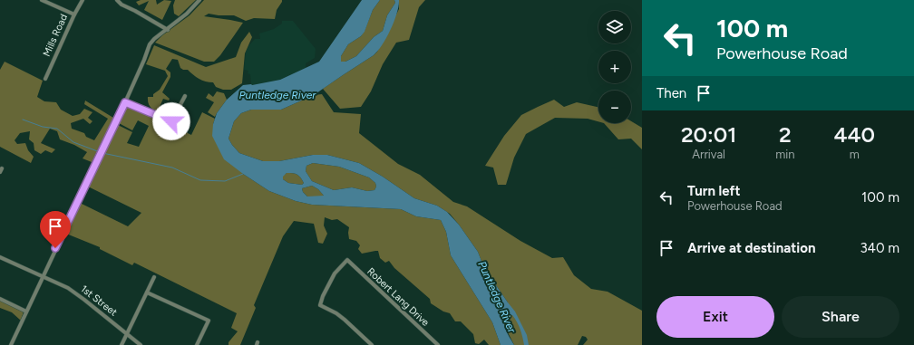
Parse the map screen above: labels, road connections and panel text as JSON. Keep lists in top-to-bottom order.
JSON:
{
  "streets": {
    "street": ["Mills Road", "Robert Lang Drive", "1st Street"]
  },
  "water": ["Puntledge River"],
  "page": {
    "turn": ["100 m", "Powerhouse Road"],
    "map_buttons": ["+", "−"],
    "then": "Then",
    "eta": [
      "20:01",
      "Arrival",
      "2",
      "min",
      "440",
      "m"
    ],
    "list": [
      {
        "name": "Turn left",
        "note": "Powerhouse Road",
        "value": "100 m"
      },
      {
        "name": "Arrive at destination",
        "value": "340 m"
      }
    ],
    "buttons": ["Exit", "Share"]
  }
}
